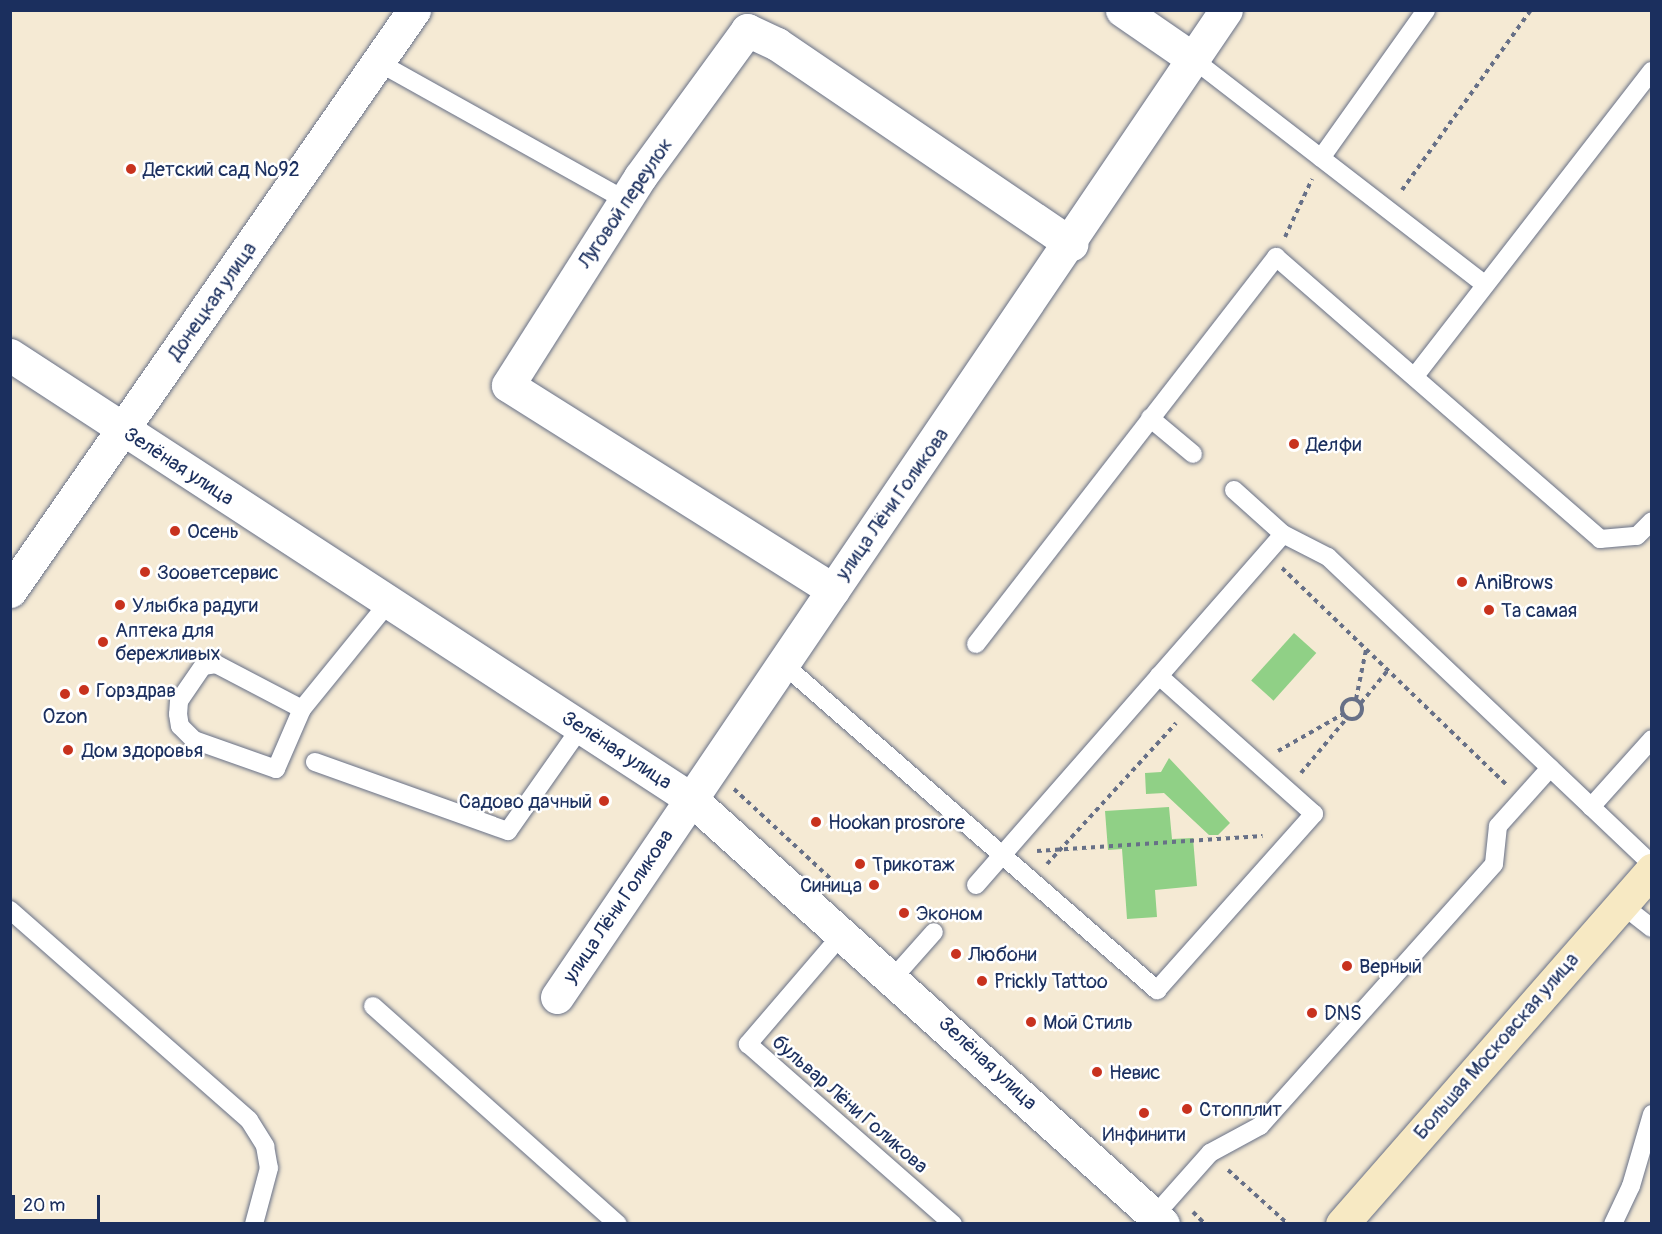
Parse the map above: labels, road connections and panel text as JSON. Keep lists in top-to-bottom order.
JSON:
{
  "streets": {
    "main road": ["Большая Московская улица"],
    "street": [
      "Луговой переулок",
      "Донецкая улица",
      "Зелёная улица",
      "улица Лёни Голикова"
    ],
    "lane": ["бульвар Лёни Голикова"]
  },
  "crossings": [
    ["Луговой переулок", "улица Лёни Голикова"],
    ["Донецкая улица", "Зелёная улица"],
    ["Зелёная улица", "улица Лёни Голикова"],
    ["Зелёная улица", "бульвар Лёни Голикова"]
  ],
  "places": [
    "Детский сад №92",
    "Делфи",
    "Осень",
    "Зооветсервис",
    "AniBrows",
    "Улыбка радуги",
    "Та самая",
    "Аптека для бережливых",
    "Горздрав",
    "Ozon",
    "Дом здоровья",
    "Садово дачный",
    "Hookan prosrore",
    "Трикотаж",
    "Синица",
    "Эконом",
    "Любони",
    "Верный",
    "Prickly Tattoo",
    "DNS",
    "Мой Стиль",
    "Невис",
    "Стопплит",
    "Инфинити"
  ],
  "scale_bar": "20 m"
}
